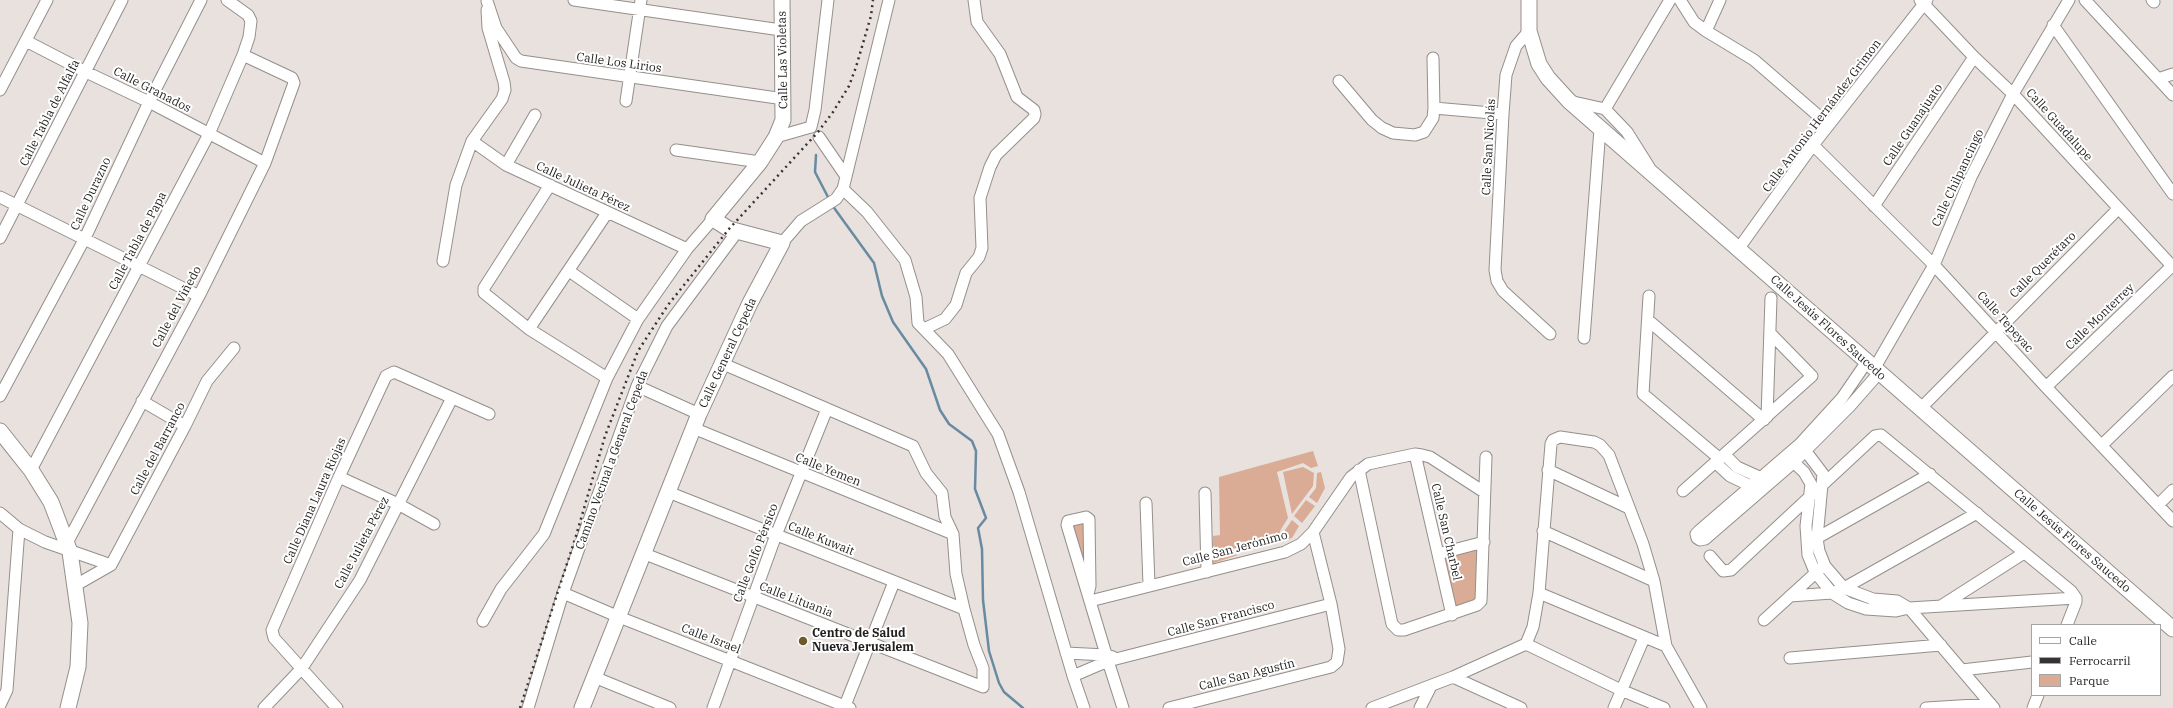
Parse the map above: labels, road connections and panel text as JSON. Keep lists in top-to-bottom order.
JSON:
{
  "streets": {
    "street": [
      "Calle Las Violetas",
      "Calle Los Lirios",
      "Calle Granados",
      "Calle Tabla de Alfalfa",
      "Calle Antonio Hernández Grimon",
      "Calle Guanajuato",
      "Calle Guadalupe",
      "Calle San Nicolás",
      "Calle Chilpancingo",
      "Calle Julieta Pérez",
      "Calle Durazno",
      "Calle Tabla de Papa",
      "Calle Querétaro",
      "Calle del Viñedo",
      "Calle Monterrey",
      "Calle Tepeyac",
      "Calle Jesús Flores Saucedo",
      "Calle General Cepeda",
      "Calle del Barranco",
      "Camino Vecinal a General Cepeda",
      "Calle Yemen",
      "Calle Diana Laura Riojas",
      "Calle San Charbel",
      "Calle Kuwait",
      "Calle San Jerónimo",
      "Calle Golfo Pérsico",
      "Calle Lituania",
      "Calle San Francisco",
      "Calle Israel",
      "Calle San Agustín"
    ]
  },
  "crossings": [
    ["Calle Las Violetas", "Calle Los Lirios"],
    ["Calle Granados", "Calle Tabla de Alfalfa"],
    ["Calle Granados", "Calle Durazno"],
    ["Calle Granados", "Calle Tabla de Papa"],
    ["Calle Granados", "Calle del Viñedo"],
    ["Calle Antonio Hernández Grimon", "Calle Guadalupe"],
    ["Calle Antonio Hernández Grimon", "Calle Tepeyac"],
    ["Calle Antonio Hernández Grimon", "Calle Jesús Flores Saucedo"],
    ["Calle Guanajuato", "Calle Guadalupe"],
    ["Calle Guanajuato", "Calle Tepeyac"],
    ["Calle Guadalupe", "Calle Chilpancingo"],
    ["Calle Guadalupe", "Calle Querétaro"],
    ["Calle Guadalupe", "Calle Monterrey"],
    ["Calle San Nicolás", "Calle Jesús Flores Saucedo"],
    ["Calle Chilpancingo", "Calle Tepeyac"],
    ["Calle Chilpancingo", "Calle Jesús Flores Saucedo"],
    ["Calle Julieta Pérez", "Calle Diana Laura Riojas"],
    ["Calle Tabla de Papa", "Calle del Viñedo"],
    ["Calle Querétaro", "Calle Tepeyac"],
    ["Calle Querétaro", "Calle Jesús Flores Saucedo"],
    ["Calle Monterrey", "Calle Tepeyac"],
    ["Calle General Cepeda", "Calle Yemen"],
    ["Calle General Cepeda", "Calle Kuwait"],
    ["Calle General Cepeda", "Calle Lituania"],
    ["Calle General Cepeda", "Calle Israel"],
    ["Camino Vecinal a General Cepeda", "Calle Israel"],
    ["Calle Yemen", "Calle Golfo Pérsico"],
    ["Calle San Charbel", "Calle San Jerónimo"],
    ["Calle Kuwait", "Calle Golfo Pérsico"],
    ["Calle Kuwait", "Calle Lituania"],
    ["Calle Golfo Pérsico", "Calle Lituania"],
    ["Calle Golfo Pérsico", "Calle Israel"],
    ["Calle San Francisco", "Calle San Agustín"]
  ],
  "places": ["Centro de Salud Nueva Jerusalem"],
  "legend": ["Calle", "Ferrocarril", "Parque"]
}
